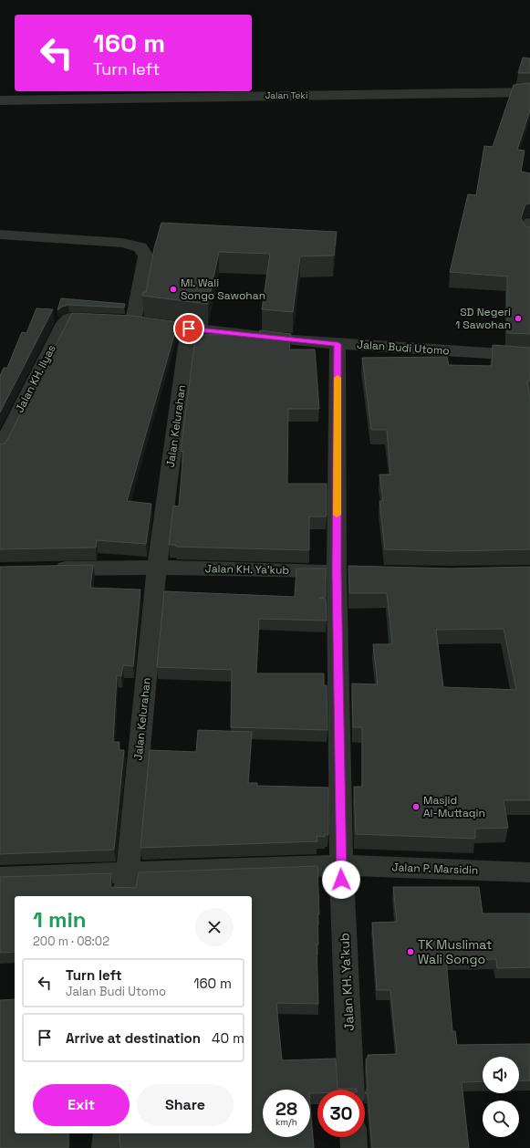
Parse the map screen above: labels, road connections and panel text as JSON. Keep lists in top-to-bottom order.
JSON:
{
  "streets": {
    "street": [
      "Jalan Teki",
      "Jalan Budi Utomo",
      "Jalan KH. Ilyas",
      "Jalan Kelurahan",
      "Jalan KH. Ya'kub",
      "Jalan P. Marsidin"
    ]
  },
  "crossings": [
    ["Jalan Budi Utomo", "Jalan KH. Ilyas"],
    ["Jalan Budi Utomo", "Jalan Kelurahan"],
    ["Jalan Budi Utomo", "Jalan KH. Ya'kub"],
    ["Jalan Kelurahan", "Jalan KH. Ya'kub"],
    ["Jalan KH. Ya'kub", "Jalan P. Marsidin"]
  ],
  "places": [
    "MI. Wali Songo Sawohan",
    "SD Negeri 1 Sawohan",
    "Masjid Al-Muttaqin",
    "TK Muslimat Wali Songo"
  ],
  "page": {
    "turn": ["160 m", "Turn left"],
    "heading": ["1 min", "200 m · 08:02"],
    "list": [
      {
        "name": "Turn left",
        "note": "Jalan Budi Utomo",
        "value": "160 m"
      },
      {
        "name": "Arrive at destination",
        "value": "40 m"
      }
    ],
    "buttons": ["Exit", "Share"],
    "speed": "28 km/h",
    "limit": "30"
  }
}
